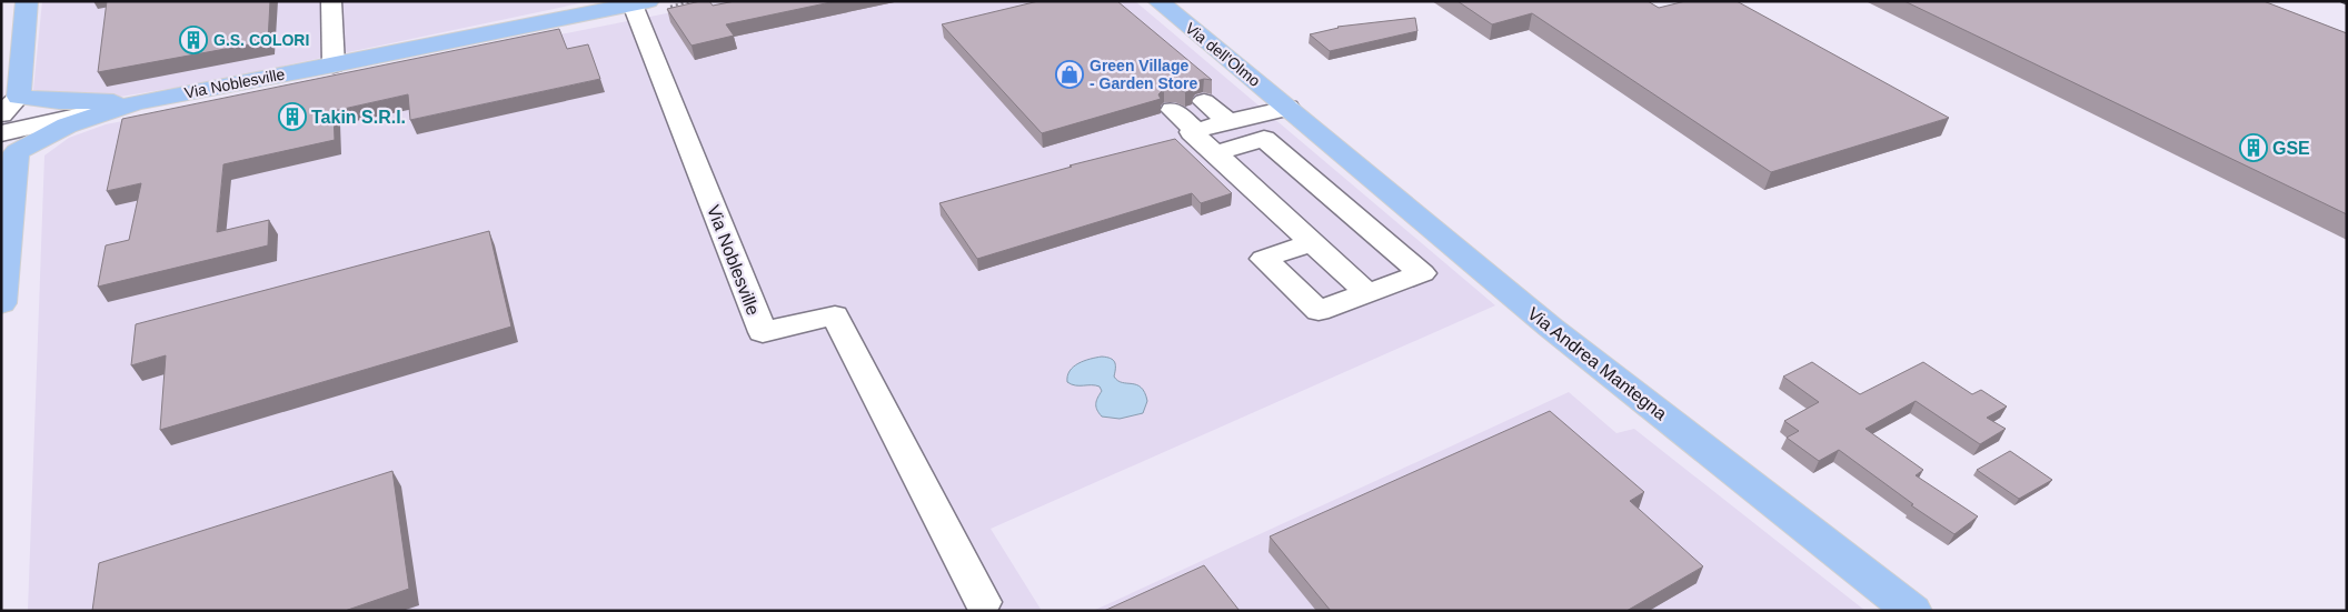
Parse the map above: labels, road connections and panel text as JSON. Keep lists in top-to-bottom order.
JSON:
{
  "streets": {
    "main road": ["Via dell'Olmo", "Via Noblesville", "Via Andrea Mantegna"]
  },
  "crossings": [
    ["Via dell'Olmo", "Via Andrea Mantegna"]
  ],
  "places": {
    "building": ["G.S. COLORI", "Takin S.R.l.", "GSE"],
    "shop": ["Green Village - Garden Store"]
  }
}
